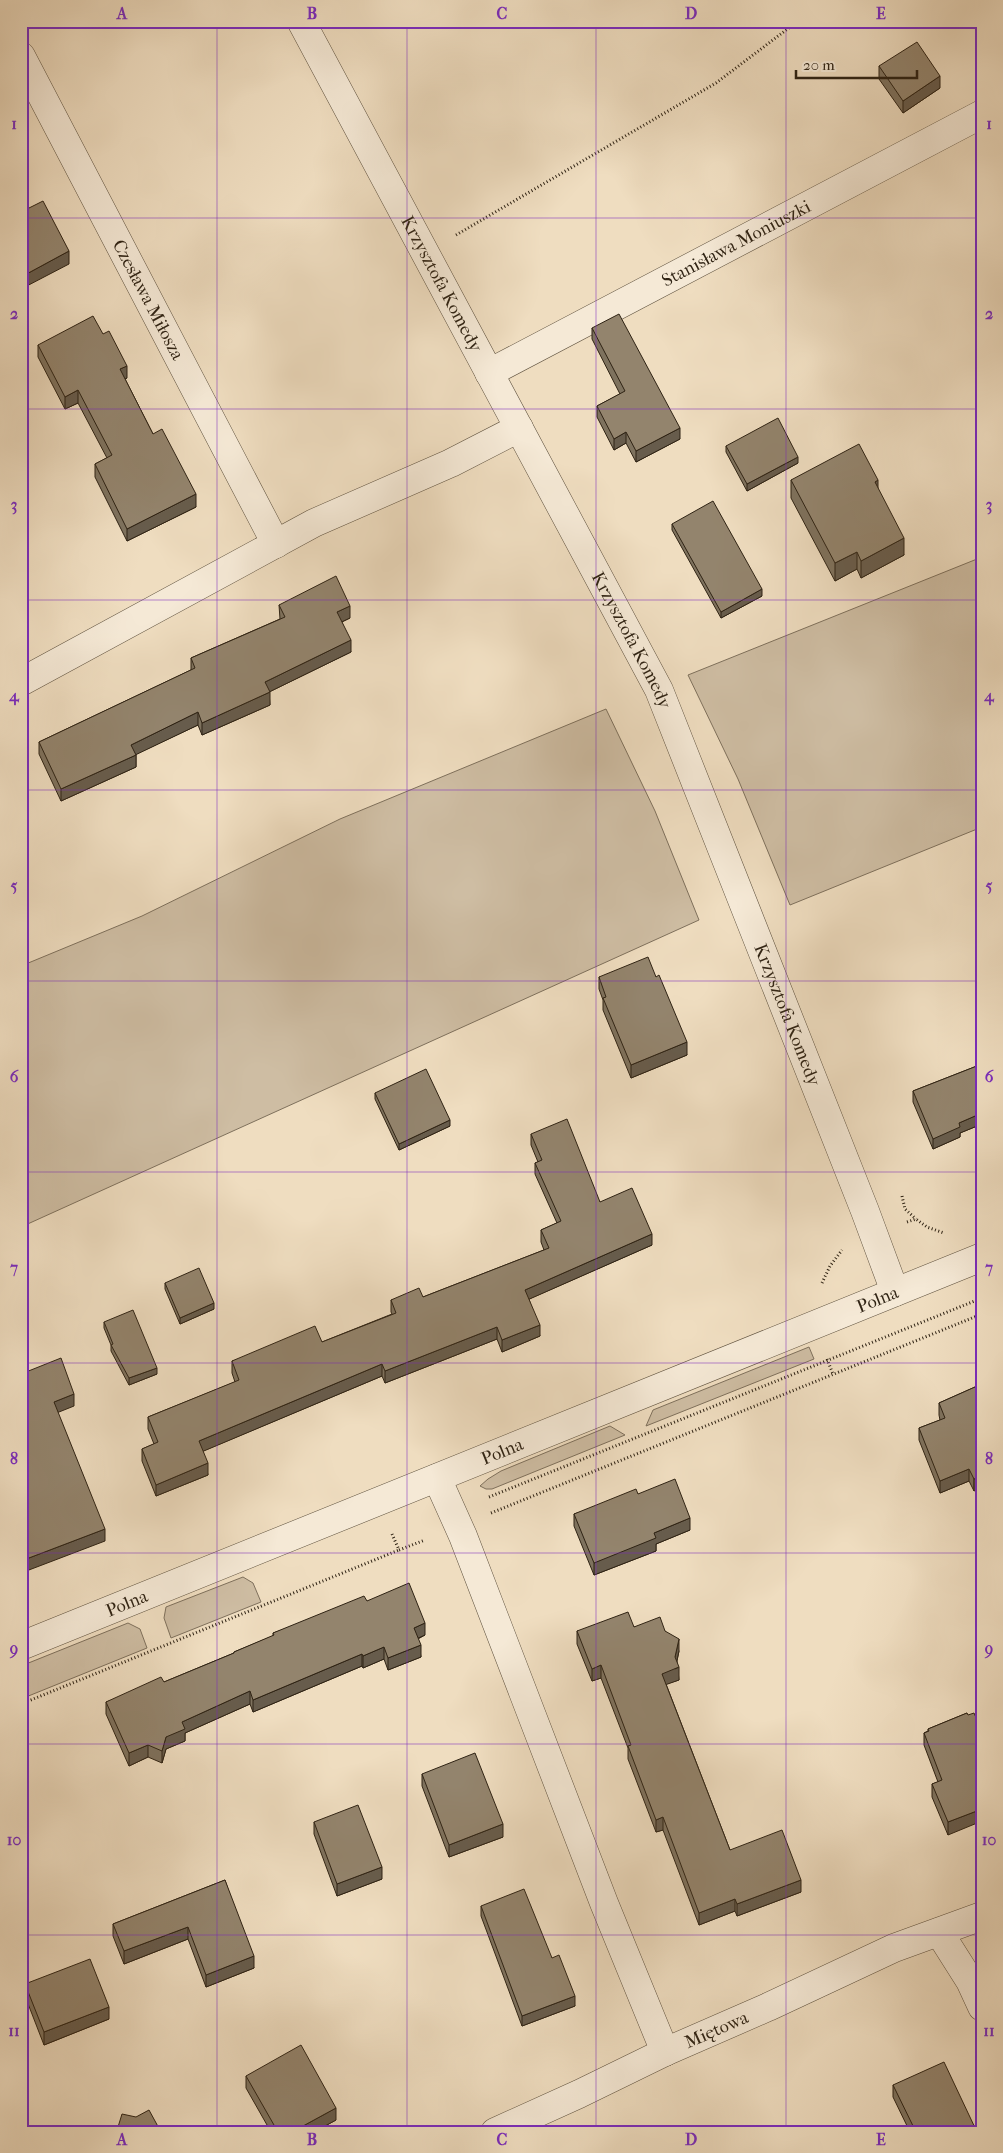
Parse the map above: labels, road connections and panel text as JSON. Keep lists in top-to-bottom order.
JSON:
{
  "streets": {
    "street": [
      "Stanisława Moniuszki",
      "Krzysztofa Komedy",
      "Czesława Miłosza",
      "Polna",
      "Miętowa"
    ]
  },
  "crossings": [
    ["Stanisława Moniuszki", "Krzysztofa Komedy"],
    ["Krzysztofa Komedy", "Polna"]
  ],
  "scale_bar": "20 m",
  "grid": {
    "columns": [
      "A",
      "B",
      "C",
      "D",
      "E"
    ],
    "rows": [
      "1",
      "2",
      "3",
      "4",
      "5",
      "6",
      "7",
      "8",
      "9",
      "10",
      "11"
    ]
  }
}
